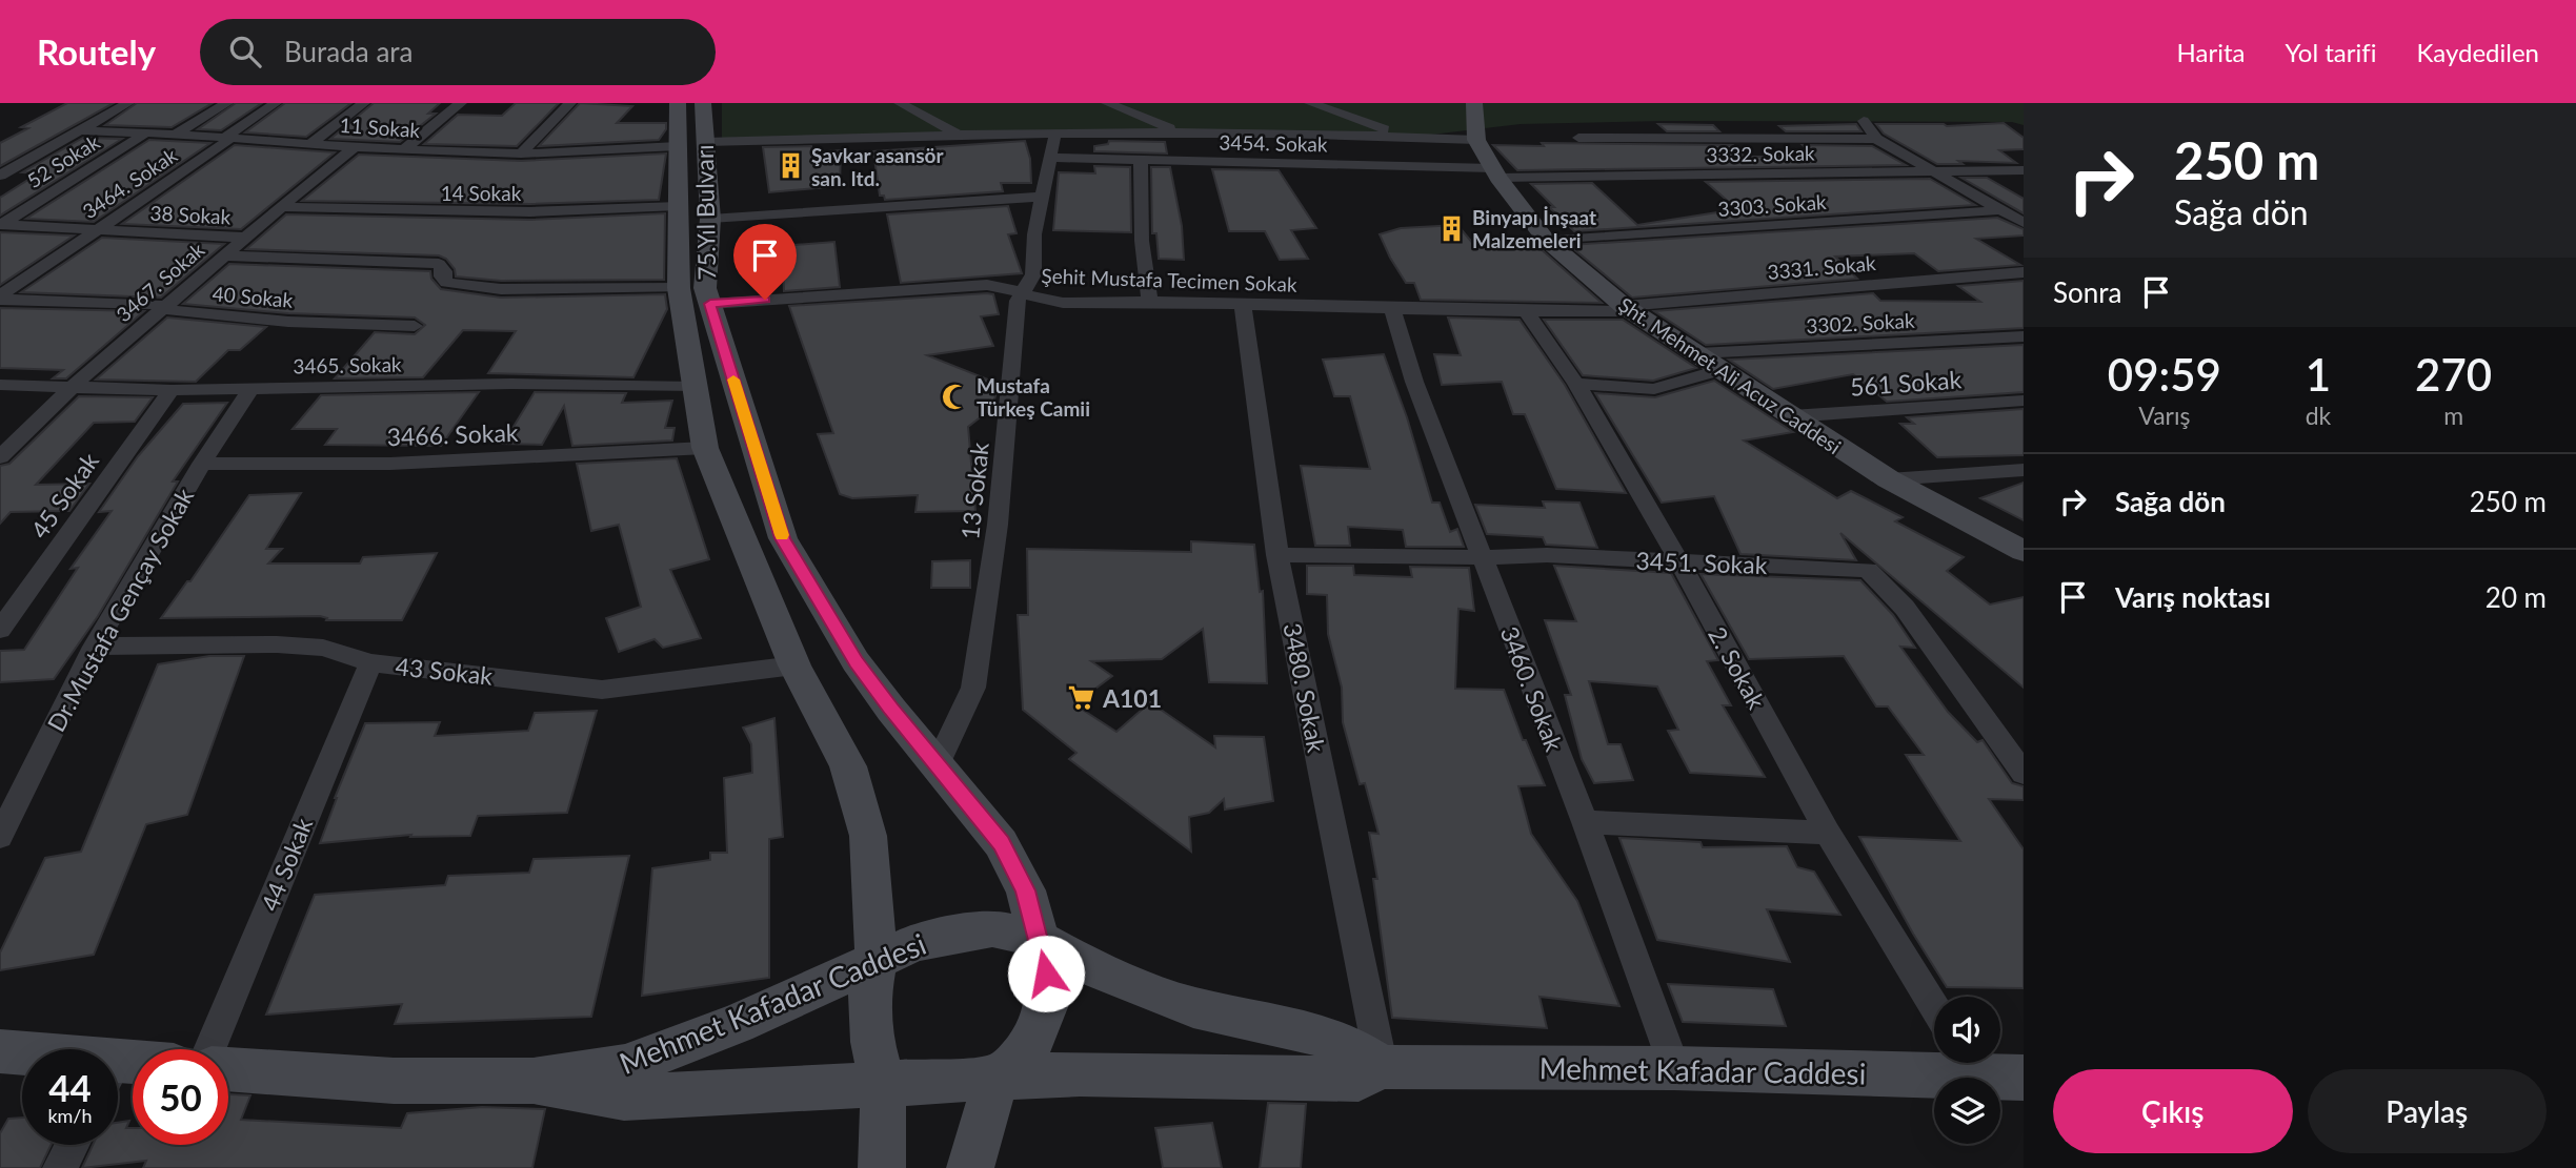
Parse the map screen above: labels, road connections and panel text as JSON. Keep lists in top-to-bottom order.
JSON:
{
  "streets": {
    "main road": ["75.Yıl Bulvarı", "Şht. Mehmet Ali Acuz Caddesi", "Mehmet Kafadar Caddesi"],
    "street": [
      "11 Sokak",
      "3454. Sokak",
      "3332. Sokak",
      "52 Sokak",
      "3464. Sokak",
      "14 Sokak",
      "3303. Sokak",
      "38 Sokak",
      "3331. Sokak",
      "Şehit Mustafa Tecimen Sokak",
      "3467. Sokak",
      "40 Sokak",
      "3302. Sokak",
      "3465. Sokak",
      "561 Sokak",
      "3466. Sokak",
      "13 Sokak",
      "45 Sokak",
      "3451. Sokak",
      "Dr.Mustafa Gençay Sokak",
      "2. Sokak",
      "43 Sokak",
      "3480. Sokak",
      "3460. Sokak",
      "44 Sokak"
    ]
  },
  "crossings": [
    ["11 Sokak", "52 Sokak"],
    ["11 Sokak", "3464. Sokak"],
    ["11 Sokak", "75.Yıl Bulvarı"],
    ["11 Sokak", "3467. Sokak"],
    ["11 Sokak", "Şht. Mehmet Ali Acuz Caddesi"],
    ["11 Sokak", "13 Sokak"],
    ["3454. Sokak", "3332. Sokak"],
    ["3454. Sokak", "Şht. Mehmet Ali Acuz Caddesi"],
    ["3454. Sokak", "13 Sokak"],
    ["3332. Sokak", "Şht. Mehmet Ali Acuz Caddesi"],
    ["52 Sokak", "38 Sokak"],
    ["3464. Sokak", "38 Sokak"],
    ["3464. Sokak", "40 Sokak"],
    ["14 Sokak", "75.Yıl Bulvarı"],
    ["14 Sokak", "3467. Sokak"],
    ["3303. Sokak", "Şht. Mehmet Ali Acuz Caddesi"],
    ["75.Yıl Bulvarı", "Şehit Mustafa Tecimen Sokak"],
    ["75.Yıl Bulvarı", "3465. Sokak"],
    ["75.Yıl Bulvarı", "3466. Sokak"],
    ["75.Yıl Bulvarı", "13 Sokak"],
    ["75.Yıl Bulvarı", "43 Sokak"],
    ["75.Yıl Bulvarı", "Mehmet Kafadar Caddesi"],
    ["38 Sokak", "3467. Sokak"],
    ["3331. Sokak", "Şehit Mustafa Tecimen Sokak"],
    ["3331. Sokak", "Şht. Mehmet Ali Acuz Caddesi"],
    ["Şehit Mustafa Tecimen Sokak", "Şht. Mehmet Ali Acuz Caddesi"],
    ["Şehit Mustafa Tecimen Sokak", "13 Sokak"],
    ["Şehit Mustafa Tecimen Sokak", "2. Sokak"],
    ["Şehit Mustafa Tecimen Sokak", "3480. Sokak"],
    ["Şehit Mustafa Tecimen Sokak", "3460. Sokak"],
    ["3467. Sokak", "40 Sokak"],
    ["3467. Sokak", "3465. Sokak"],
    ["3302. Sokak", "Şht. Mehmet Ali Acuz Caddesi"],
    ["3465. Sokak", "45 Sokak"],
    ["3465. Sokak", "Dr.Mustafa Gençay Sokak"],
    ["Şht. Mehmet Ali Acuz Caddesi", "561 Sokak"],
    ["3466. Sokak", "Dr.Mustafa Gençay Sokak"],
    ["3451. Sokak", "2. Sokak"],
    ["3451. Sokak", "3480. Sokak"],
    ["3451. Sokak", "3460. Sokak"],
    ["Dr.Mustafa Gençay Sokak", "43 Sokak"],
    ["43 Sokak", "44 Sokak"],
    ["3480. Sokak", "Mehmet Kafadar Caddesi"],
    ["3460. Sokak", "Mehmet Kafadar Caddesi"]
  ],
  "places": {
    "building": ["Şavkar asansör san. ltd.", "Binyapı İnşaat Malzemeleri"],
    "mosque": ["Mustafa Türkeş Camii"],
    "supermarket": ["A101"]
  },
  "page": {
    "header": "Routely",
    "search": "Burada ara",
    "nav": ["Harita", "Yol tarifi", "Kaydedilen"],
    "turn": ["250 m", "Sağa dön"],
    "then": "Sonra",
    "eta": [
      "09:59",
      "Varış",
      "1",
      "dk",
      "270",
      "m"
    ],
    "list": [
      {
        "name": "Sağa dön",
        "value": "250 m"
      },
      {
        "name": "Varış noktası",
        "value": "20 m"
      }
    ],
    "speed": "44 km/h",
    "limit": "50",
    "buttons": ["Çıkış", "Paylaş"]
  }
}
